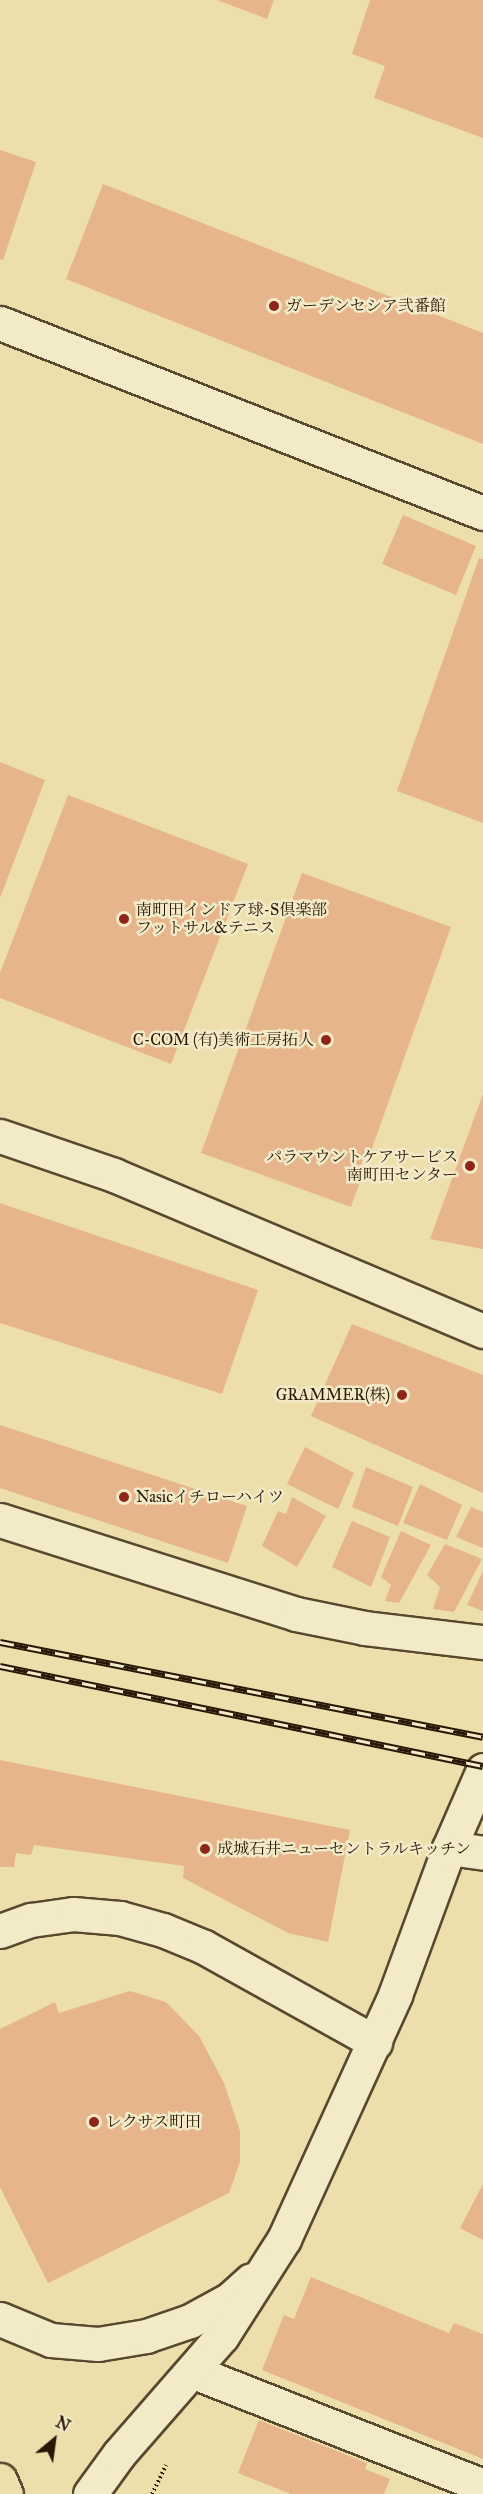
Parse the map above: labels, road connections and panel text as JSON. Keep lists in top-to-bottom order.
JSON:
{
  "places": [
    "ガーデンセシア弐番館",
    "南町田インドア球-S倶楽部 フットサル&テニス",
    "C-COM (有)美術工房拓人",
    "パラマウントケアサービス 南町田センター",
    "GRAMMER(株)",
    "Nasicイチローハイツ",
    "成城石井ニューセントラルキッチン",
    "レクサス町田"
  ],
  "north": "top right"
}
